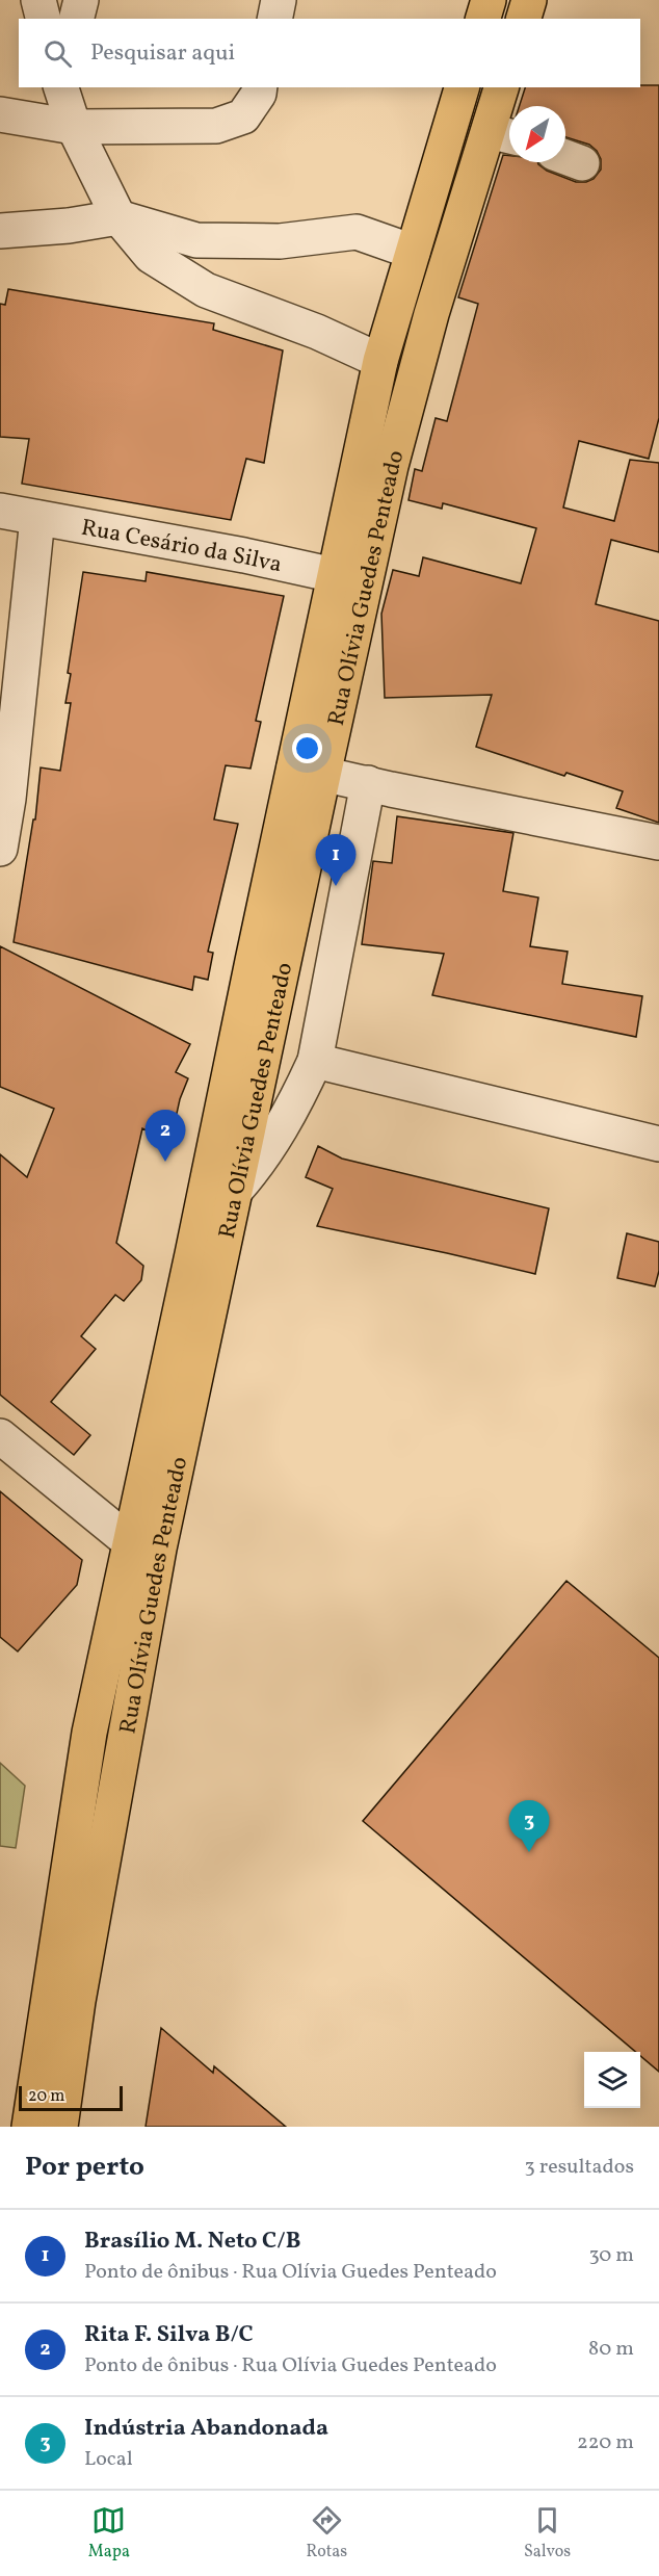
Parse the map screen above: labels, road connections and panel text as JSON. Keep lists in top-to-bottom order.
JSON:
{
  "streets": {
    "main road": ["Rua Olívia Guedes Penteado"],
    "street": ["Rua Cesário da Silva"]
  },
  "crossings": [
    ["Rua Cesário da Silva", "Rua Olívia Guedes Penteado"]
  ],
  "scale_bar": "20 m",
  "north": "bottom left",
  "page": {
    "search": "Pesquisar aqui",
    "pins": ["1", "2", "3"],
    "scale": "20 m",
    "heading": ["Por perto", "3 resultados"],
    "list": [
      {
        "mark": "1",
        "name": "Brasílio M. Neto C/B",
        "note": "Ponto de ônibus · Rua Olívia Guedes Penteado",
        "value": "30 m"
      },
      {
        "mark": "2",
        "name": "Rita F. Silva B/C",
        "note": "Ponto de ônibus · Rua Olívia Guedes Penteado",
        "value": "80 m"
      },
      {
        "mark": "3",
        "name": "Indústria Abandonada",
        "note": "Local",
        "value": "220 m"
      }
    ],
    "nav": ["Mapa", "Rotas", "Salvos"]
  }
}
